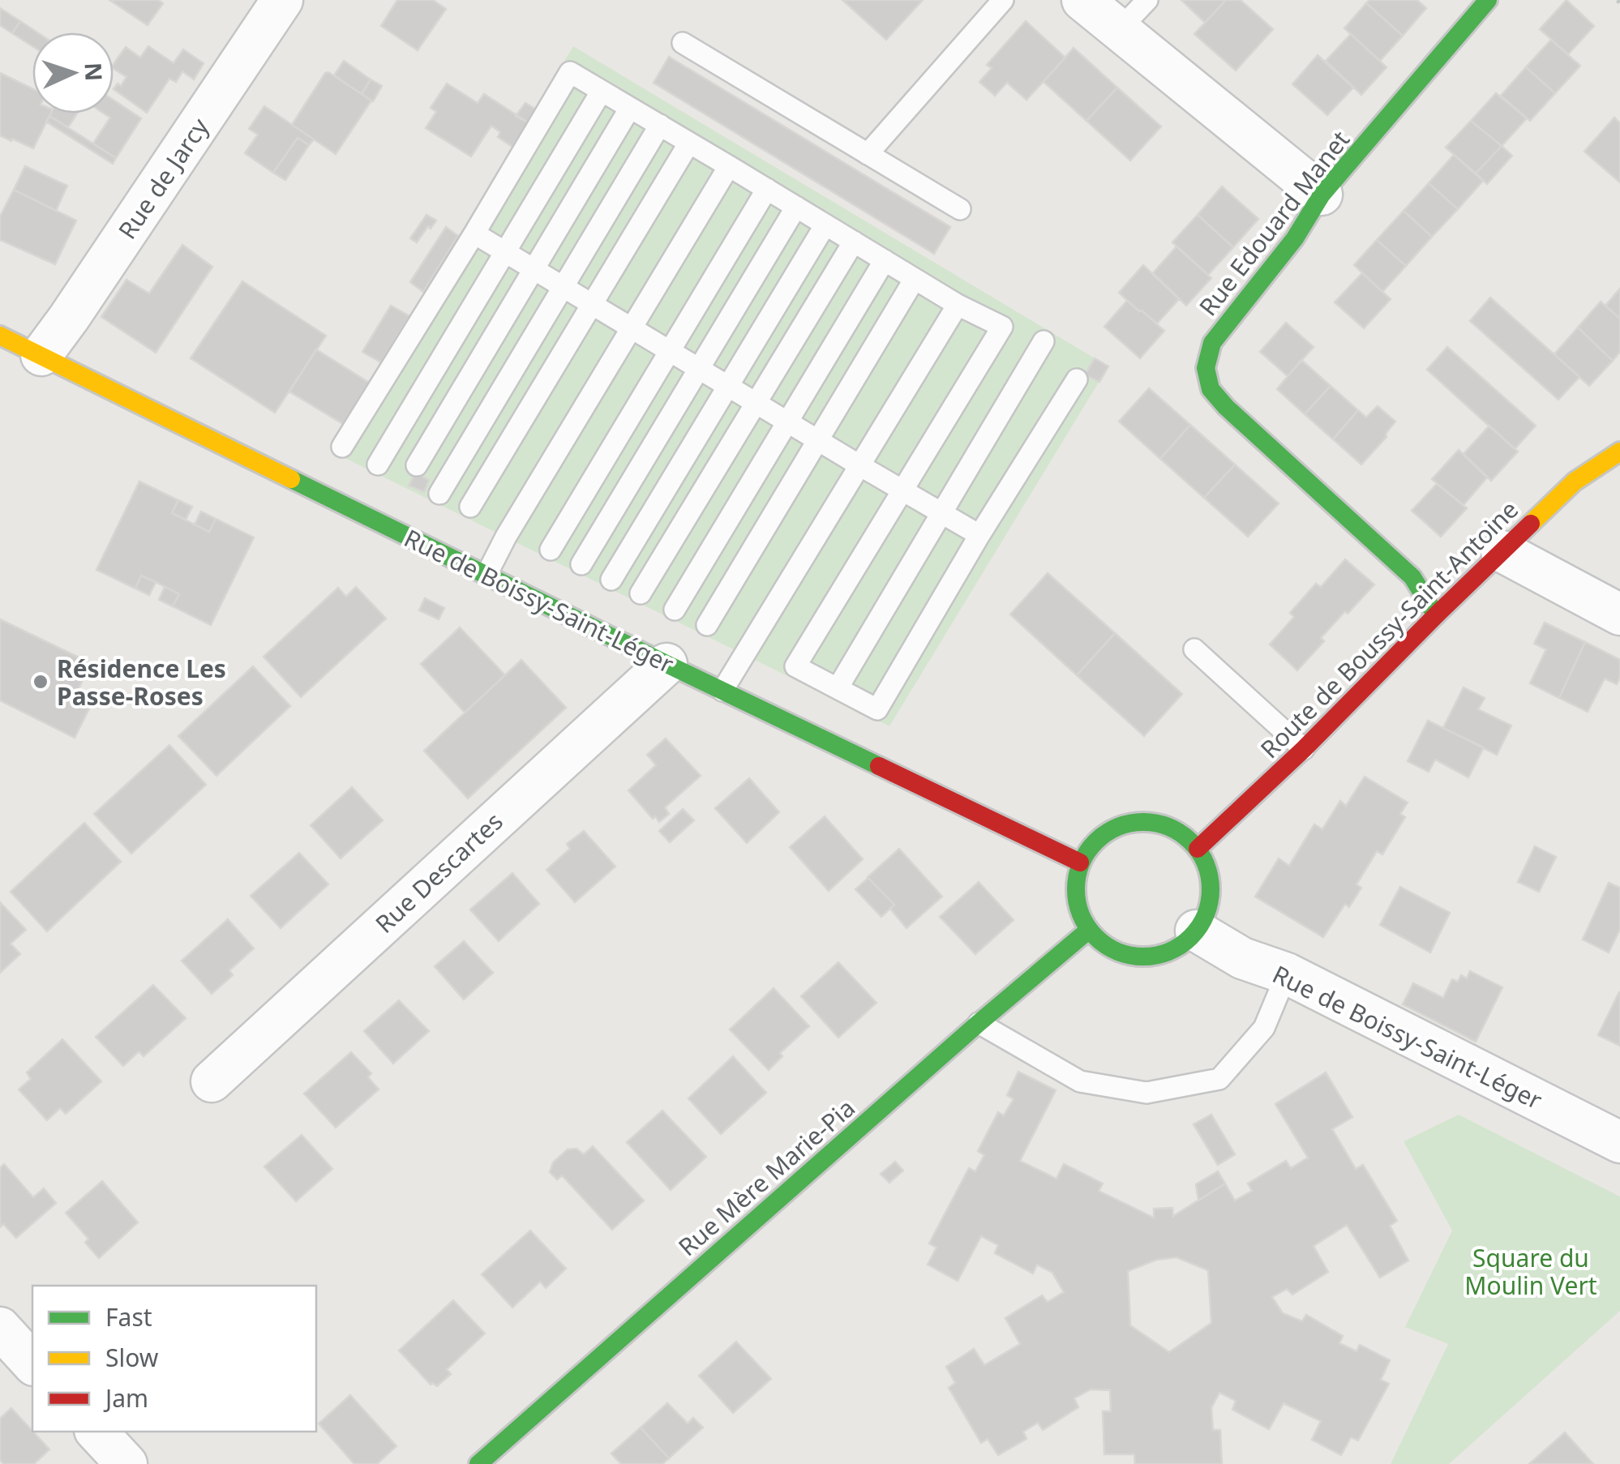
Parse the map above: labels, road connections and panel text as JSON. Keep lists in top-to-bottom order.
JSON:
{
  "streets": {
    "main road": [
      "Rue Edouard Manet",
      "Rue de Boissy-Saint-Léger",
      "Route de Boussy-Saint-Antoine",
      "Rue Mère Marie-Pia"
    ],
    "street": ["Rue de Jarcy", "Rue Descartes"]
  },
  "crossings": [
    ["Rue de Jarcy", "Rue de Boissy-Saint-Léger"],
    ["Rue Edouard Manet", "Route de Boussy-Saint-Antoine"],
    ["Rue de Boissy-Saint-Léger", "Route de Boussy-Saint-Antoine"],
    ["Rue de Boissy-Saint-Léger", "Rue Descartes"],
    ["Rue de Boissy-Saint-Léger", "Rue Mère Marie-Pia"],
    ["Route de Boussy-Saint-Antoine", "Rue Mère Marie-Pia"]
  ],
  "parks": ["Square du Moulin Vert"],
  "places": ["Résidence Les Passe-Roses"],
  "legend": ["Fast", "Slow", "Jam"],
  "north": "right"
}
